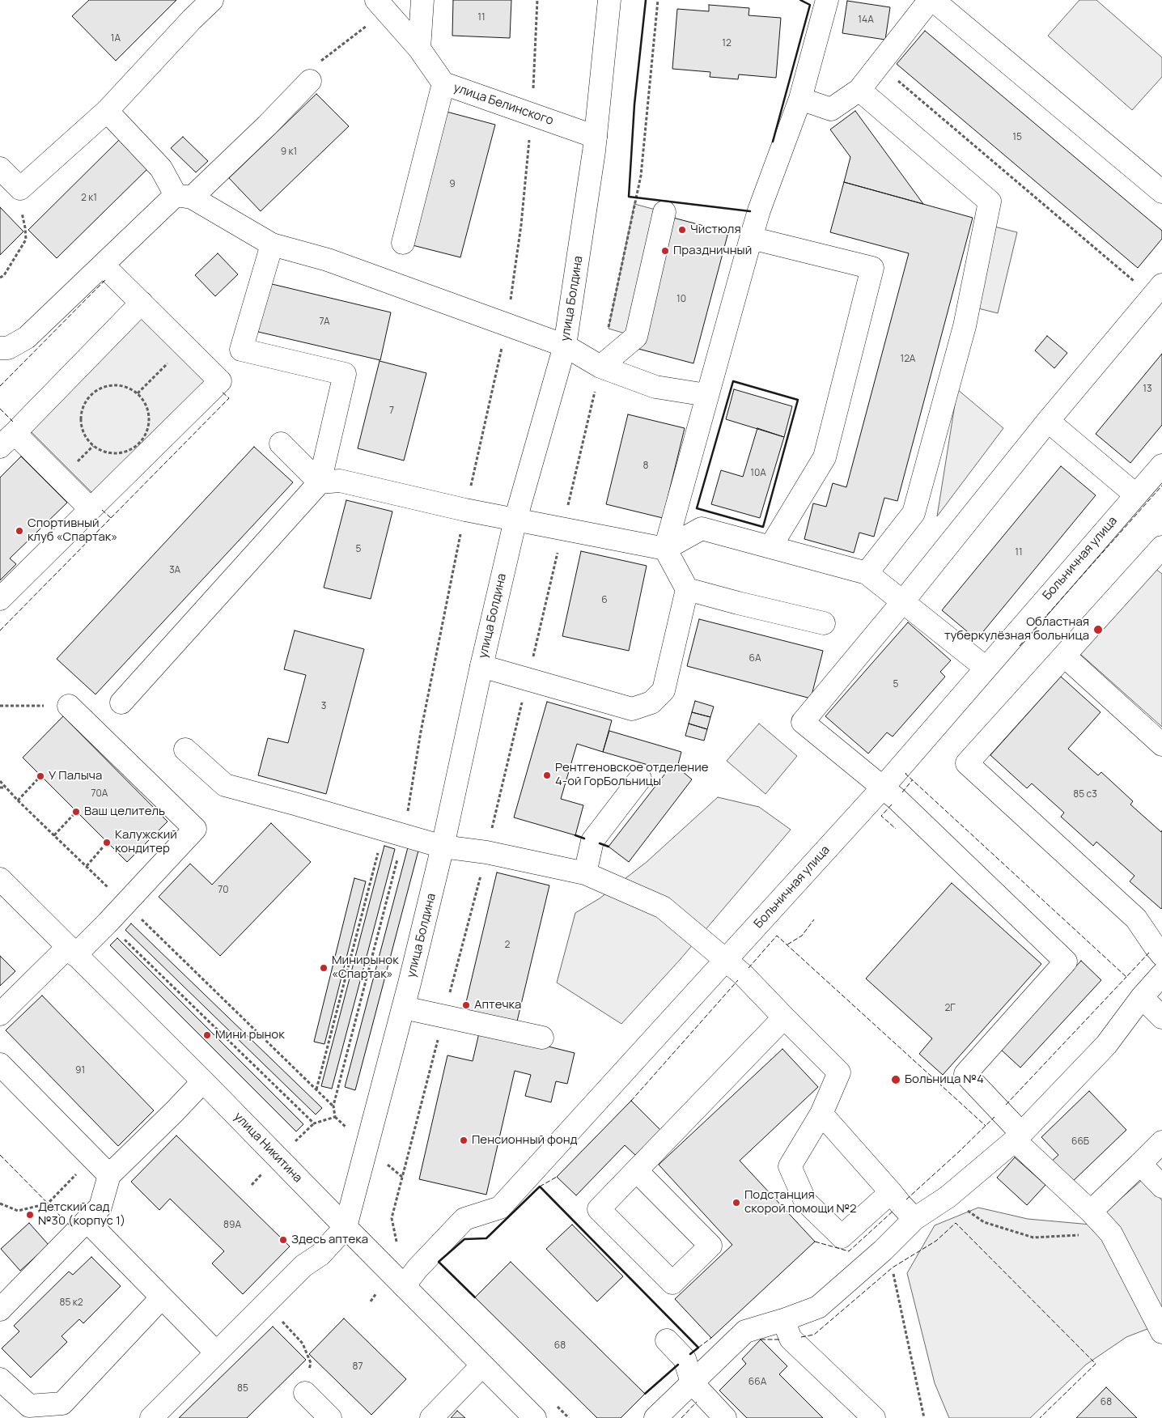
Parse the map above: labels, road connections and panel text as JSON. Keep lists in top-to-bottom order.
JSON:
{
  "streets": {
    "street": [
      "улица Белинского",
      "улица Болдина",
      "Больничная улица",
      "улица Никитина"
    ]
  },
  "crossings": [
    ["улица Белинского", "улица Болдина"],
    ["улица Болдина", "улица Никитина"],
    ["Больничная улица", "улица Никитина"]
  ],
  "places": [
    "Чистюля",
    "Праздничный",
    "Спортивный клуб «Спартак»",
    "Областная туберкулёзная больница",
    "Рентгеновское отделение 4-ой ГорБольницы",
    "У Палыча",
    "Ваш целитель",
    "Калужский кондитер",
    "Минирынок «Спартак»",
    "Аптечка",
    "Мини рынок",
    "Больница №4",
    "Пенсионный фонд",
    "Подстанция скорой помощи №2",
    "Детский сад №30 (корпус 1)",
    "Здесь аптека"
  ],
  "house_numbers": [
    "11",
    "14А",
    "1А",
    "12",
    "15",
    "9 к1",
    "9",
    "2 к1",
    "10",
    "7А",
    "12А",
    "13",
    "7",
    "8",
    "10А",
    "5",
    "11",
    "3А",
    "6",
    "6А",
    "5",
    "3",
    "70А",
    "85 с3",
    "70",
    "2",
    "2Г",
    "91",
    "66Б",
    "89А",
    "85 к2",
    "68",
    "87",
    "66А",
    "85",
    "68"
  ]
}
